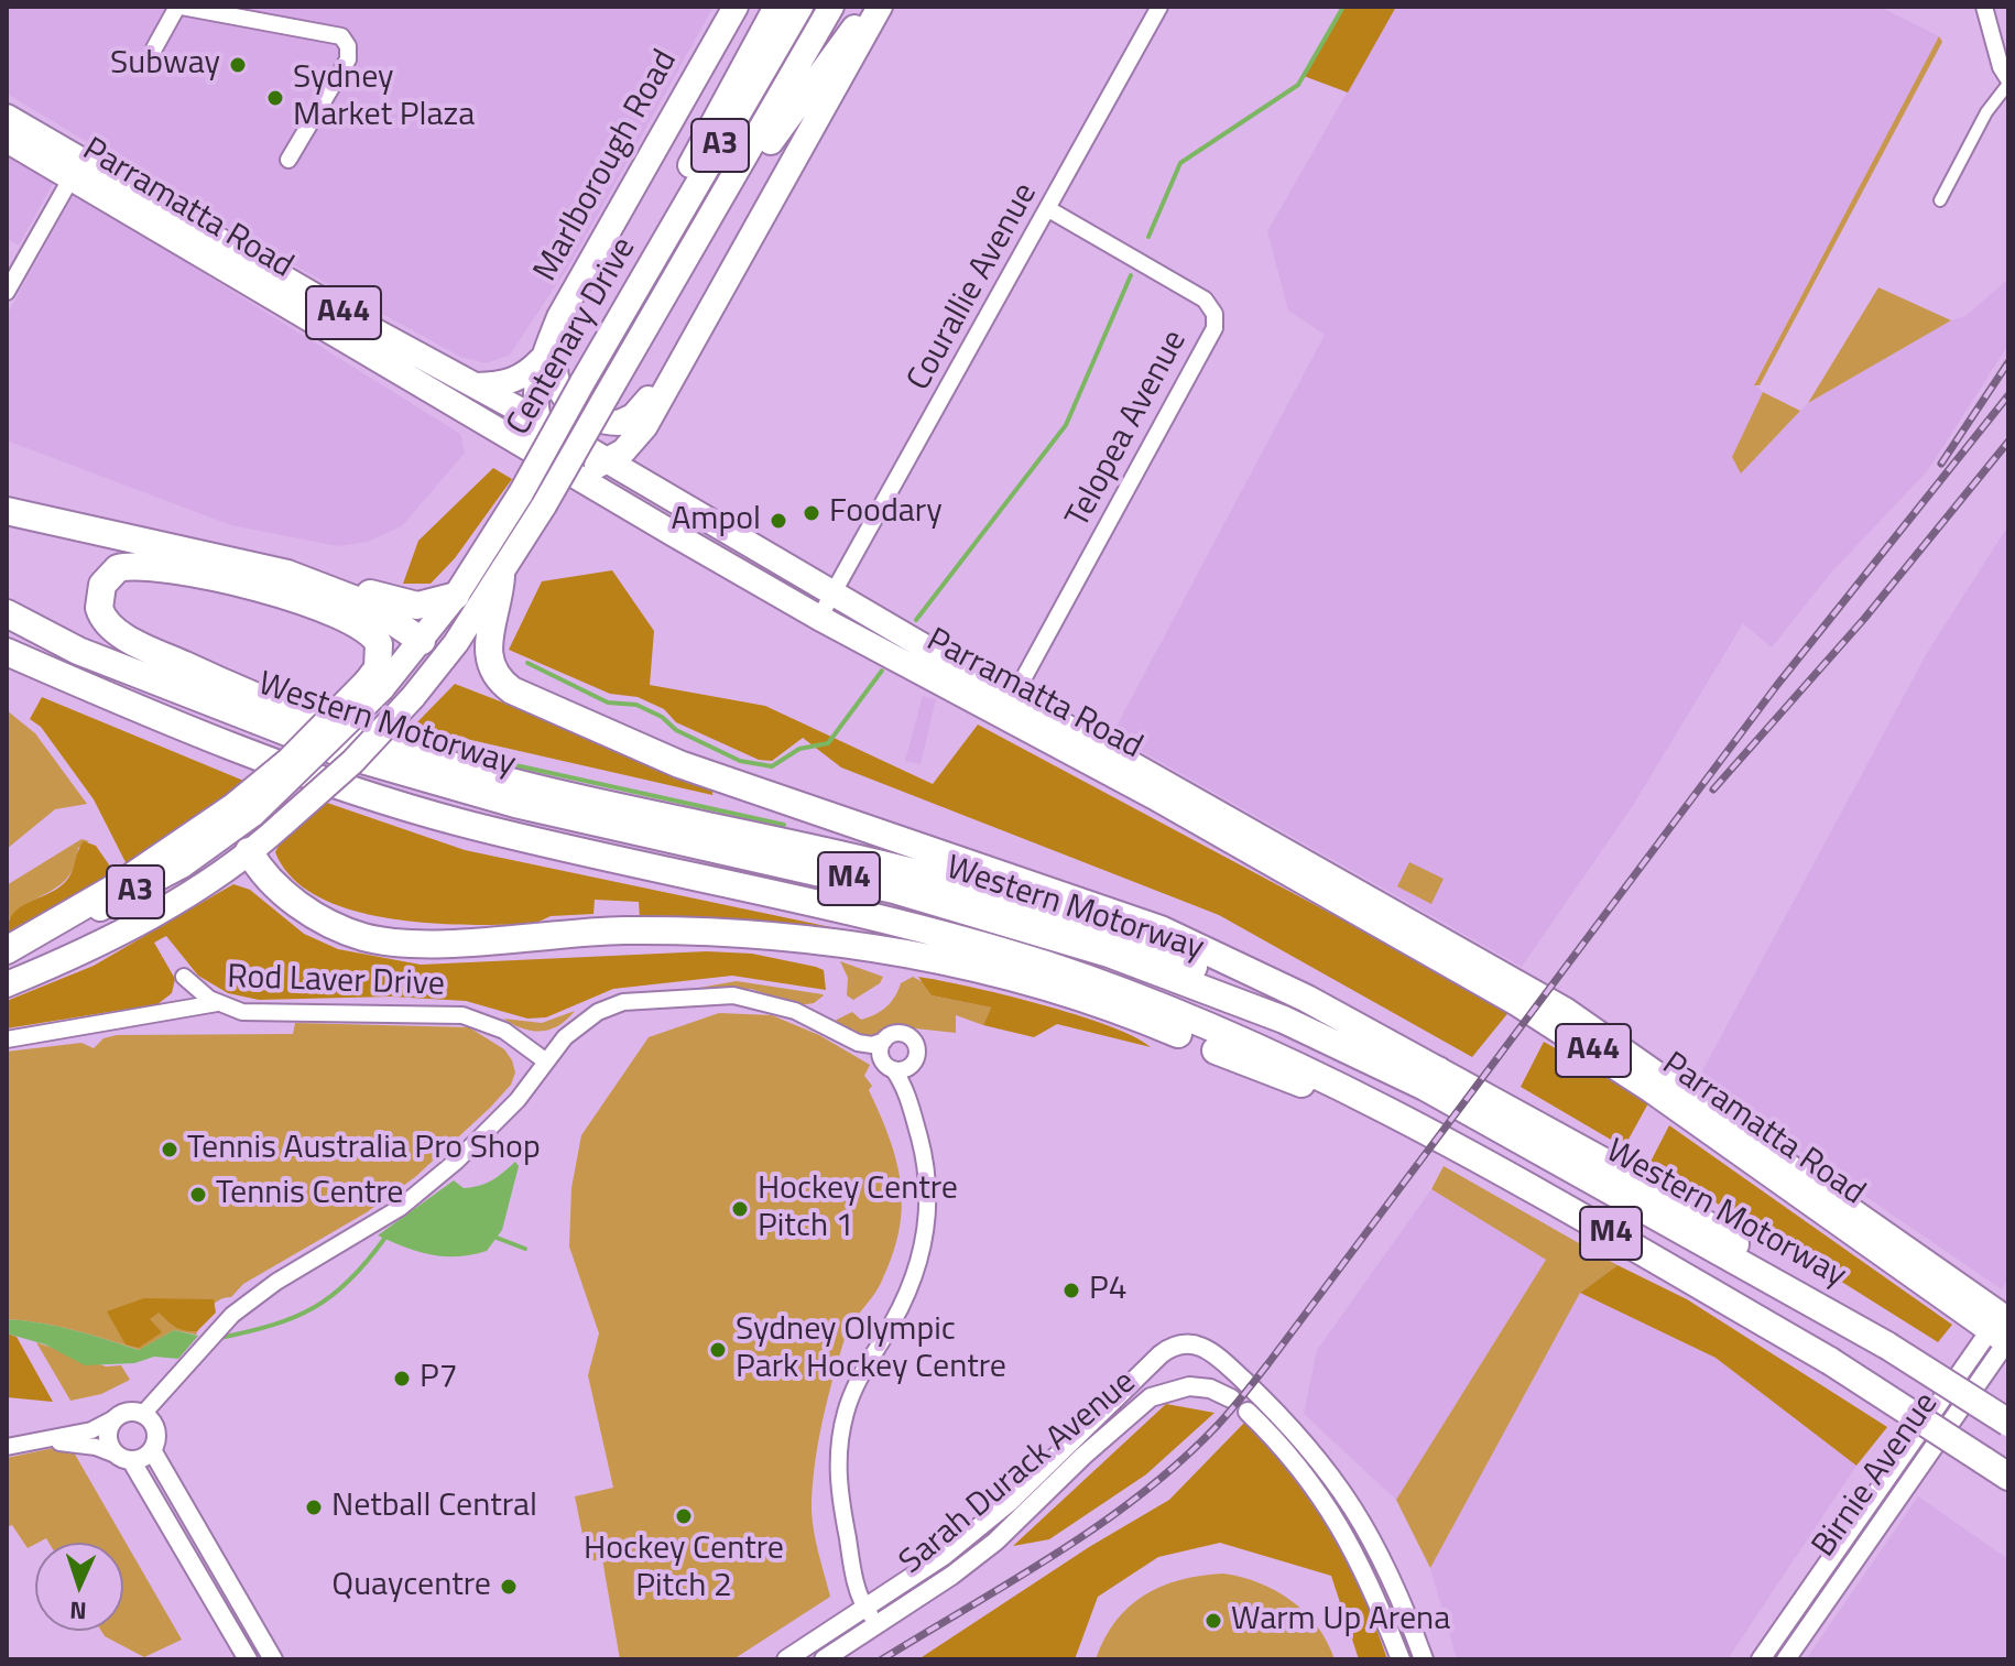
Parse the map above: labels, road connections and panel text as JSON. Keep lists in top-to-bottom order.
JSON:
{
  "streets": {
    "highway": [
      "A3",
      "Marlborough Road",
      "Parramatta Road",
      "A44",
      "Centenary Drive",
      "Western Motorway",
      "M4"
    ],
    "street": [
      "Courallie Avenue",
      "Telopea Avenue",
      "Rod Laver Drive",
      "Sarah Durack Avenue",
      "Birnie Avenue"
    ]
  },
  "crossings": [
    ["A3", "Centenary Drive"],
    ["Marlborough Road", "Parramatta Road"],
    ["Parramatta Road", "Courallie Avenue"],
    ["Parramatta Road", "Telopea Avenue"],
    ["Parramatta Road", "Birnie Avenue"],
    ["Courallie Avenue", "Telopea Avenue"],
    ["Centenary Drive", "M4"],
    ["Western Motorway", "M4"]
  ],
  "places": [
    "Subway",
    "Sydney Market Plaza",
    "Foodary",
    "Ampol",
    "Tennis Australia Pro Shop",
    "Tennis Centre",
    "Hockey Centre Pitch 1",
    "P4",
    "Sydney Olympic Park Hockey Centre",
    "P7",
    "Netball Central",
    "Hockey Centre Pitch 2",
    "Quaycentre",
    "Warm Up Arena"
  ],
  "north": "bottom"
}
